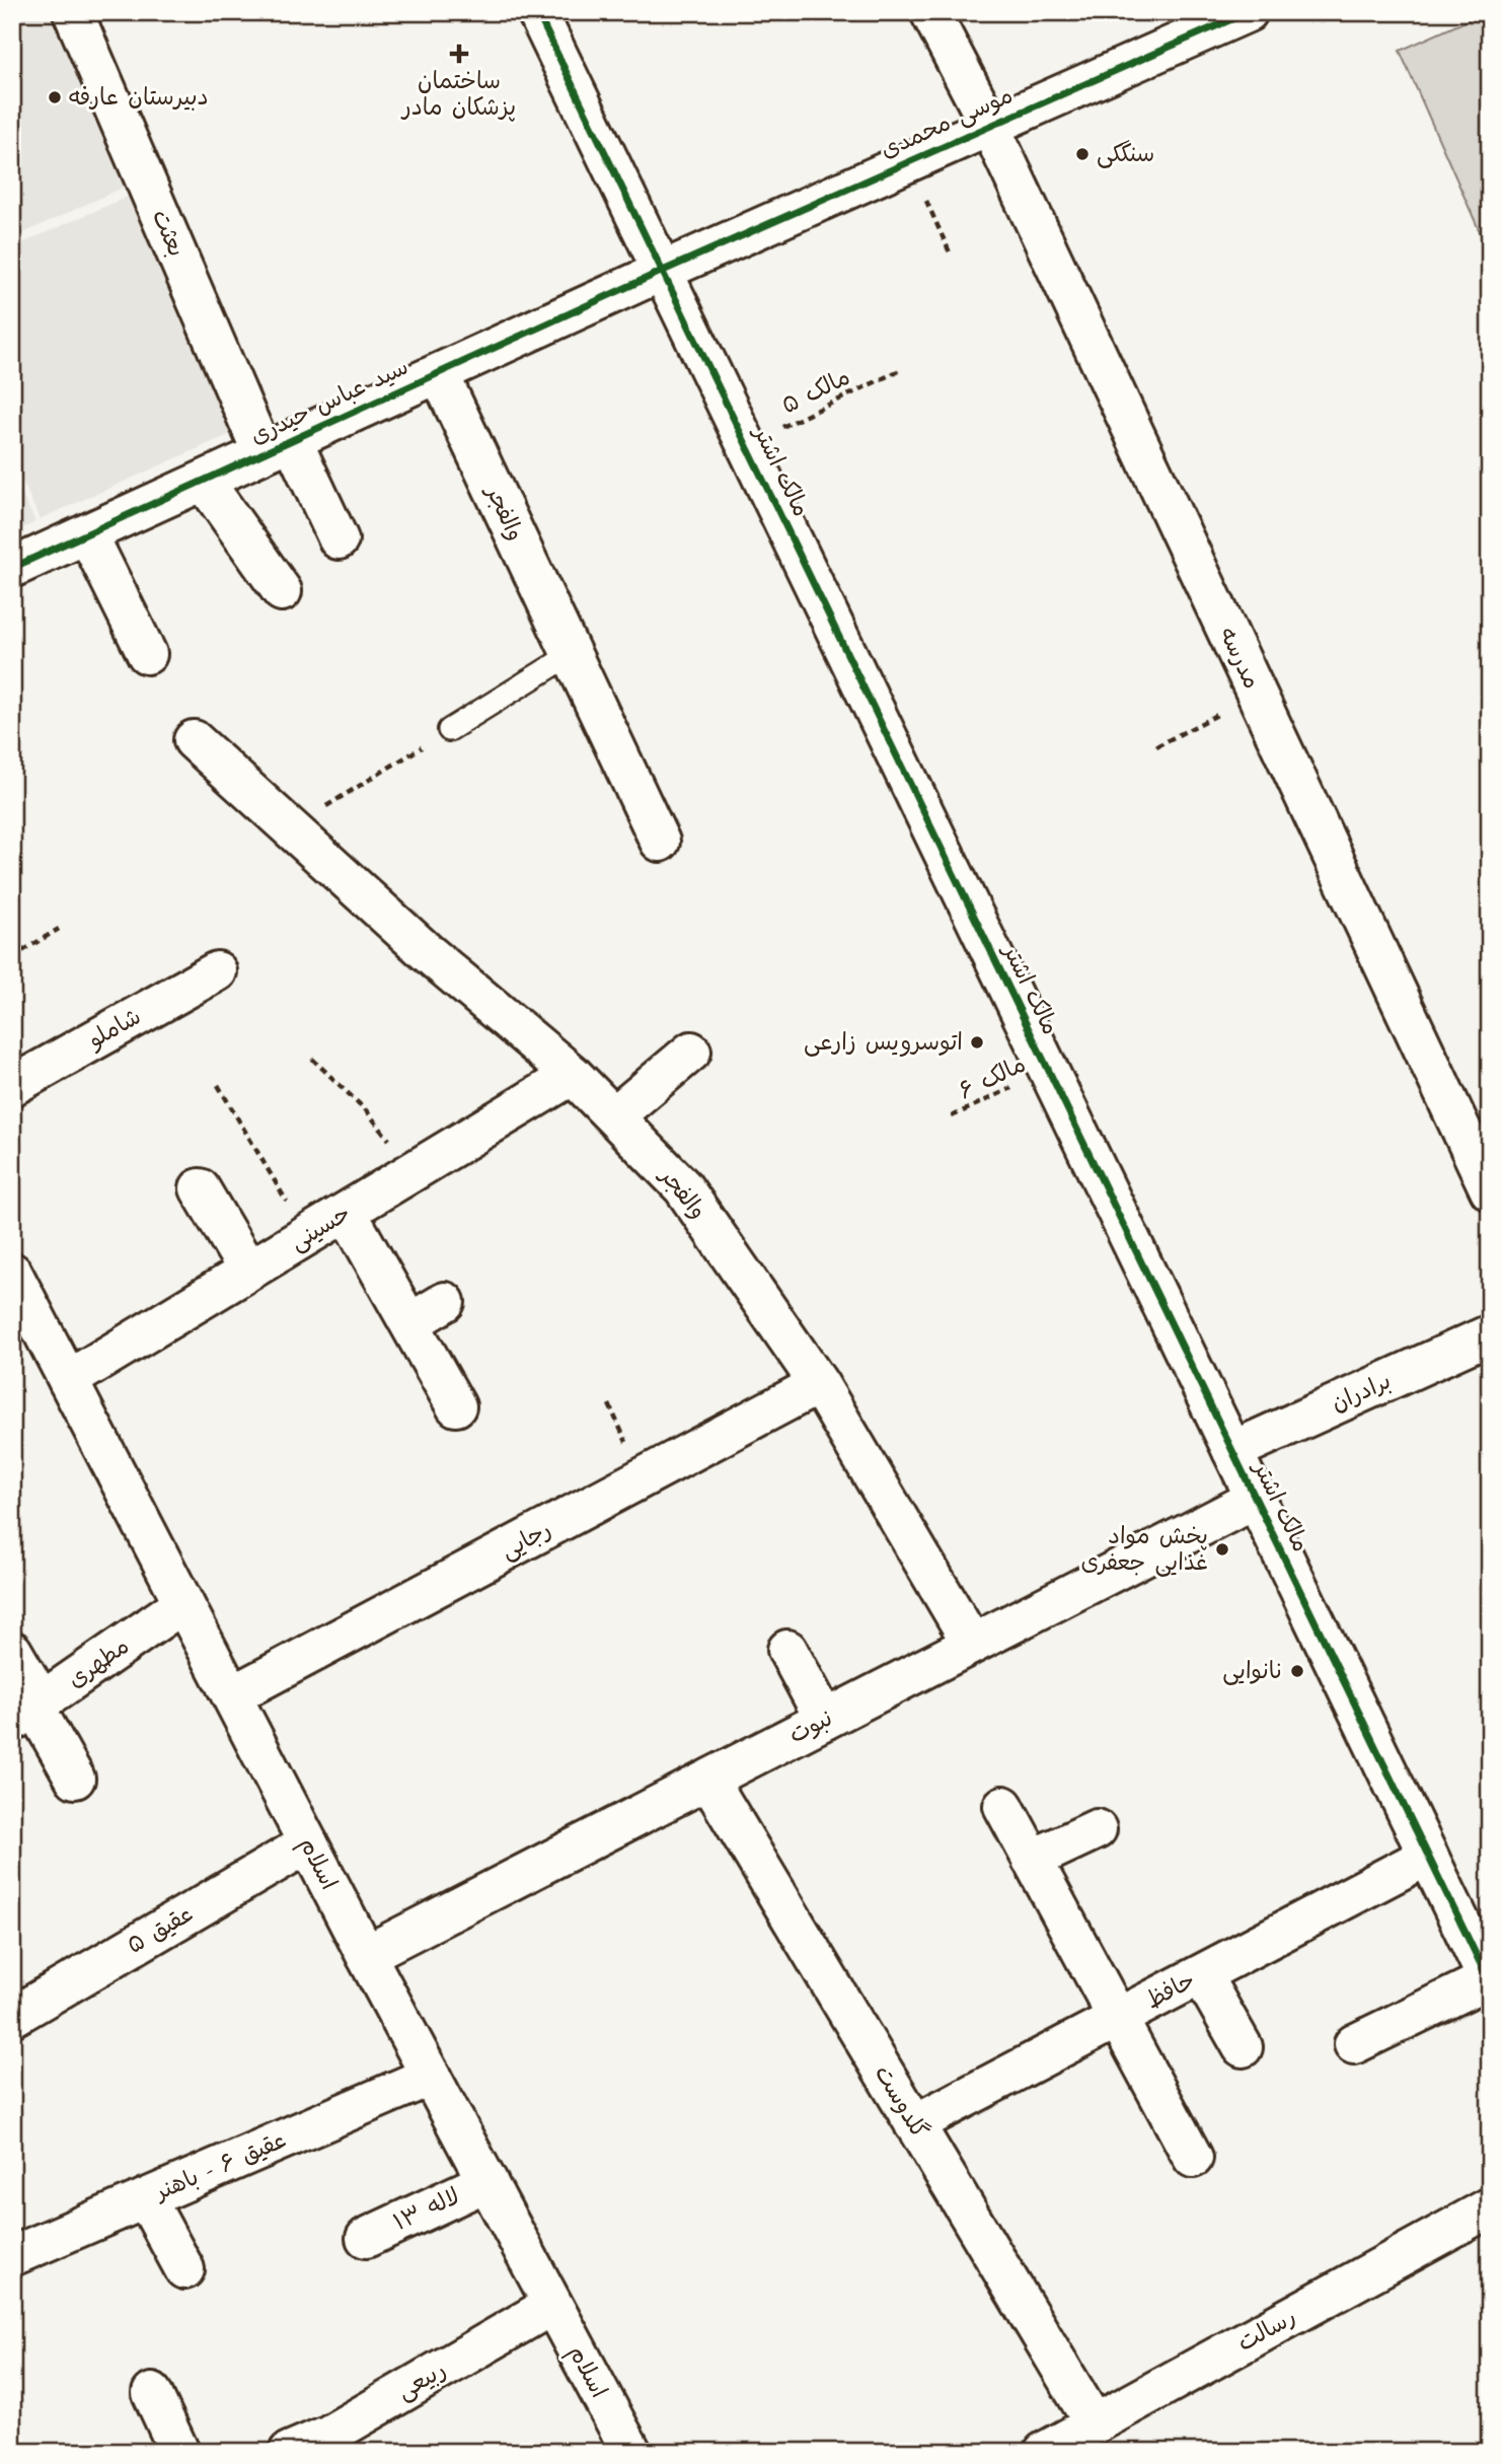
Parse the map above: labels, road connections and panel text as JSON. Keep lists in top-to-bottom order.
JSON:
{
  "streets": {
    "street": [
      "موسی محمدی",
      "بعثت",
      "سید عباس حیدری",
      "مالک اشتر",
      "والفجر",
      "مدرسه",
      "شاملو",
      "حسینی",
      "برادران",
      "رجایی",
      "مطهری",
      "نبوت",
      "اسلام",
      "عقیق ۵",
      "حافظ",
      "گلدوست",
      "عقیق ۶ - باهنر",
      "لاله ۱۳",
      "رسالت",
      "ربیعی"
    ],
    "path": ["مالک ۵", "مالک ۶"]
  },
  "crossings": [
    ["موسی محمدی", "سید عباس حیدری"],
    ["موسی محمدی", "مالک اشتر"],
    ["موسی محمدی", "مدرسه"],
    ["بعثت", "سید عباس حیدری"],
    ["مالک ۵", "مالک اشتر"],
    ["سید عباس حیدری", "مالک اشتر"],
    ["سید عباس حیدری", "والفجر"],
    ["مالک اشتر", "مالک ۶"],
    ["مالک اشتر", "برادران"],
    ["مالک اشتر", "نبوت"],
    ["مالک اشتر", "حافظ"],
    ["والفجر", "حسینی"],
    ["والفجر", "رجایی"],
    ["والفجر", "نبوت"],
    ["حسینی", "اسلام"],
    ["رجایی", "اسلام"],
    ["مطهری", "اسلام"],
    ["نبوت", "اسلام"],
    ["نبوت", "گلدوست"],
    ["اسلام", "عقیق ۵"],
    ["اسلام", "عقیق ۶ - باهنر"],
    ["اسلام", "لاله ۱۳"],
    ["اسلام", "ربیعی"],
    ["حافظ", "گلدوست"],
    ["گلدوست", "رسالت"]
  ],
  "places": {
    "health": ["ساختمان پزشکان مادر"],
    "other": [
      "دبیرستان عارفه",
      "سنگکی",
      "اتوسرویس زارعی",
      "پخش مواد غذایی جعفری",
      "نانوایی"
    ]
  }
}
